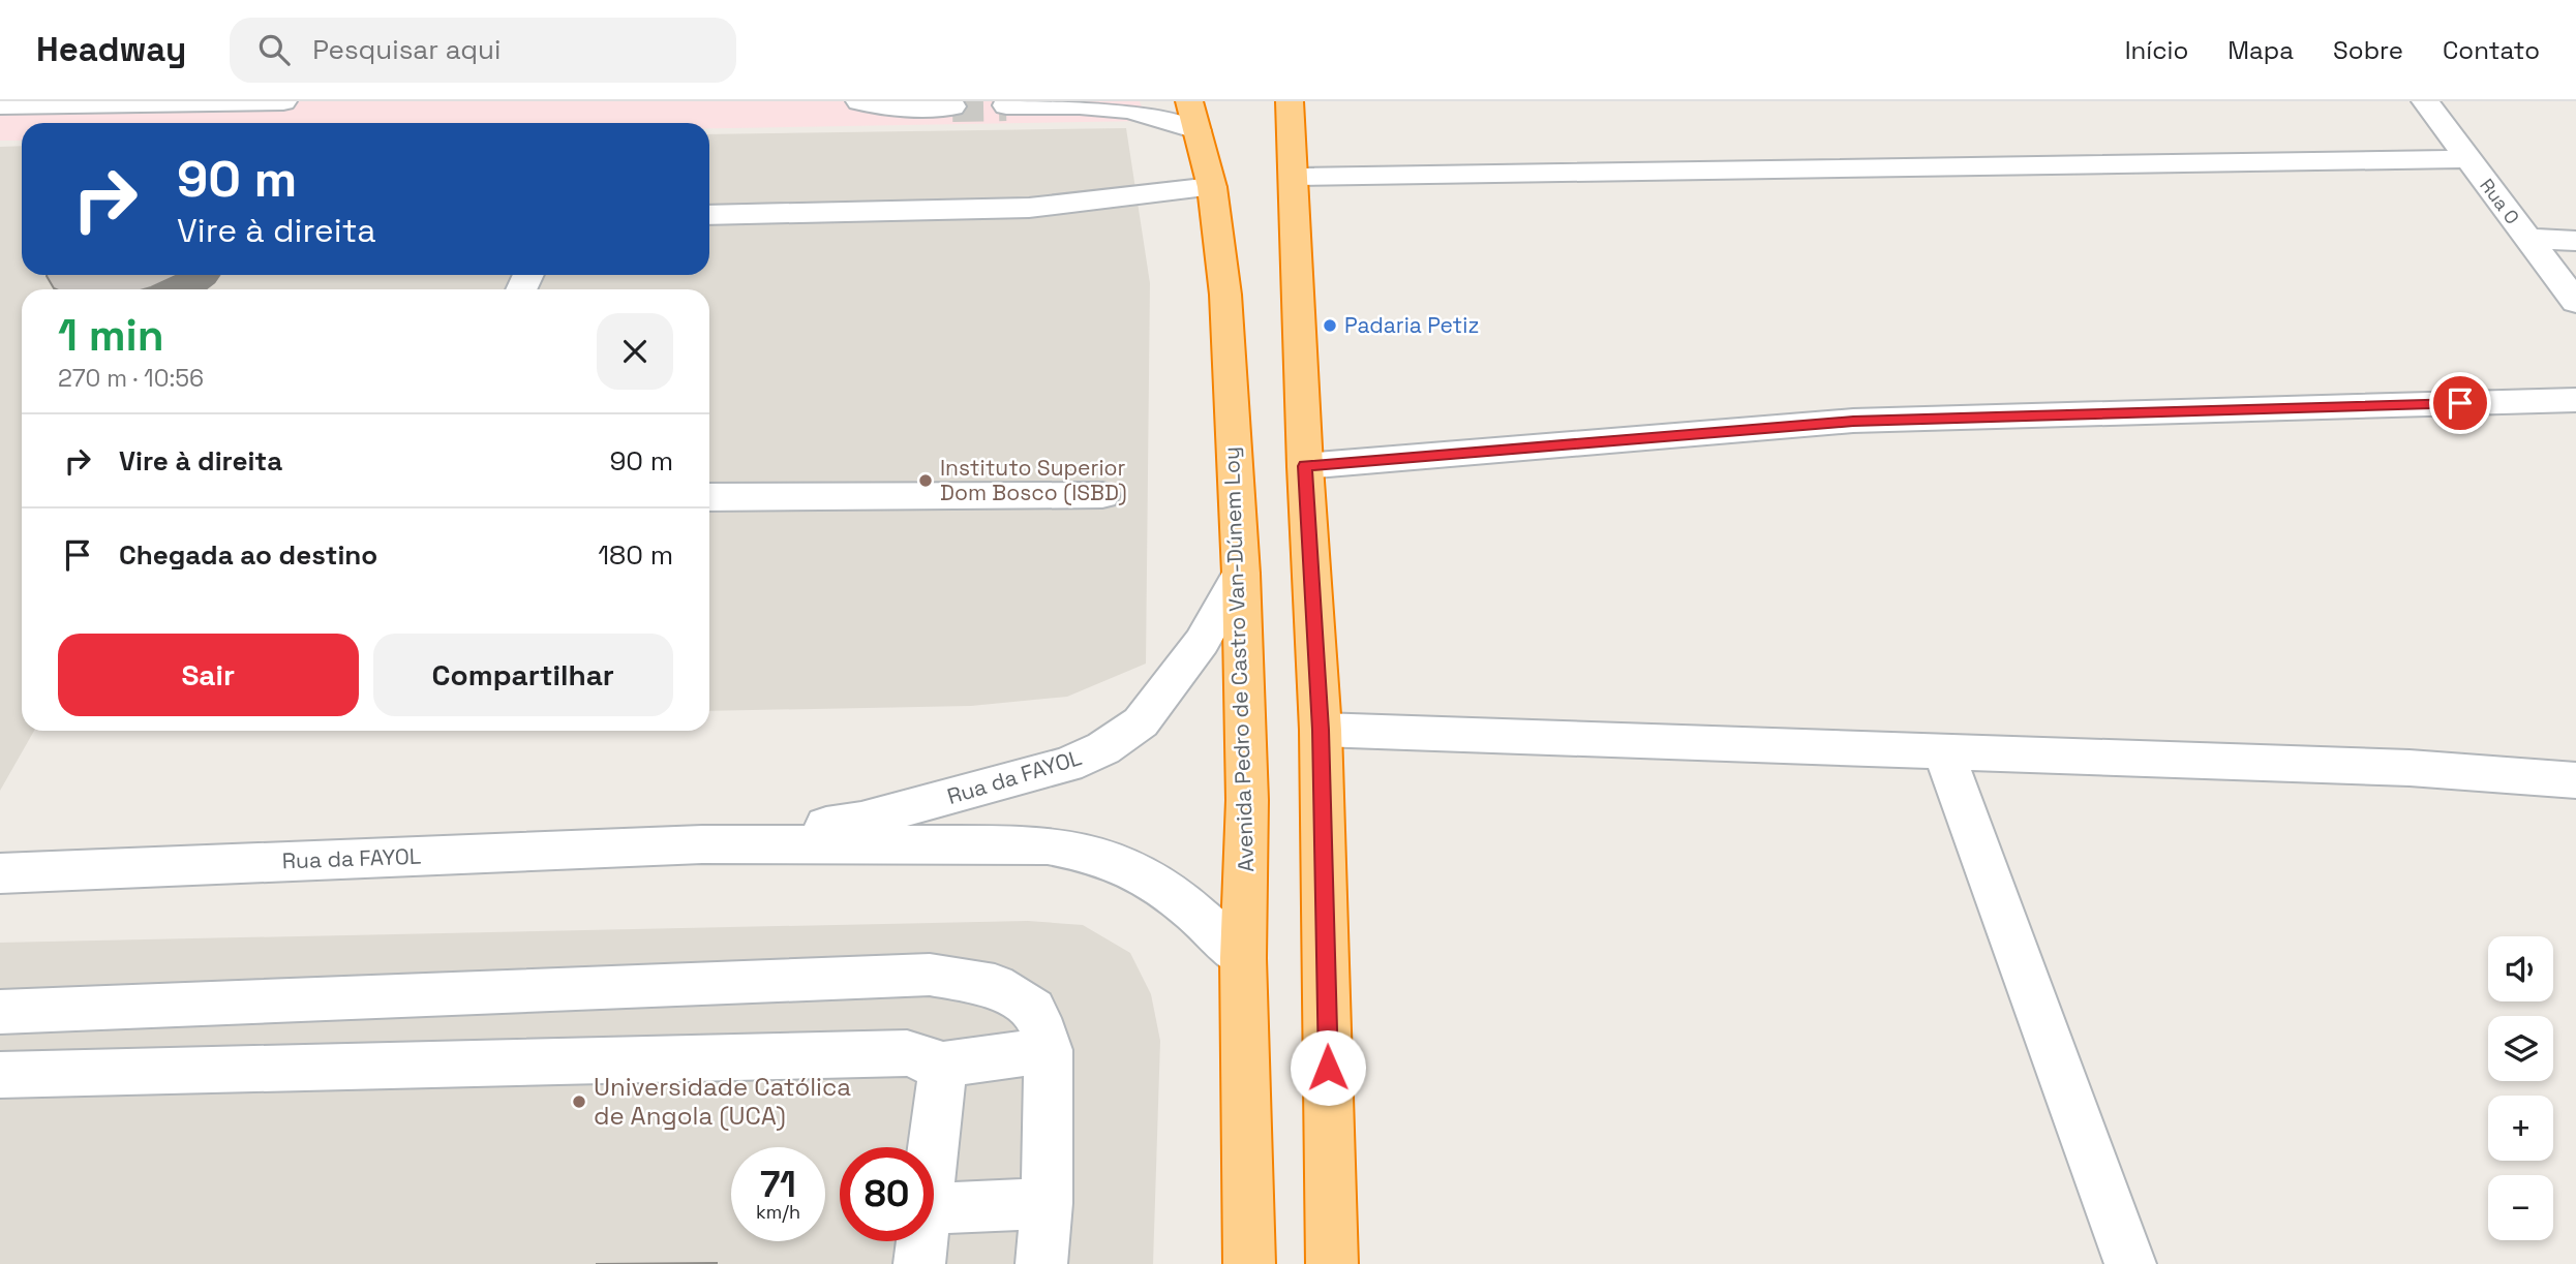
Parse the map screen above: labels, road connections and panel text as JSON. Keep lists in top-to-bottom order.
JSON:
{
  "streets": {
    "highway": ["Avenida Pedro de Castro Van-Dúnem Loy"],
    "street": ["Rua O", "Rua da FAYOL"]
  },
  "crossings": [
    ["Avenida Pedro de Castro Van-Dúnem Loy", "Rua da FAYOL"]
  ],
  "places": ["Padaria Petiz", "Instituto Superior Dom Bosco (ISBD)", "Universidade Católica de Angola (UCA)"],
  "page": {
    "header": "Headway",
    "search": "Pesquisar aqui",
    "nav": [
      "Início",
      "Mapa",
      "Sobre",
      "Contato"
    ],
    "turn": ["90 m", "Vire à direita"],
    "heading": ["1 min", "270 m · 10:56"],
    "list": [
      {
        "name": "Vire à direita",
        "value": "90 m"
      },
      {
        "name": "Chegada ao destino",
        "value": "180 m"
      }
    ],
    "buttons": ["Sair", "Compartilhar"],
    "map_buttons": ["+", "−"],
    "speed": "71 km/h",
    "limit": "80"
  }
}
